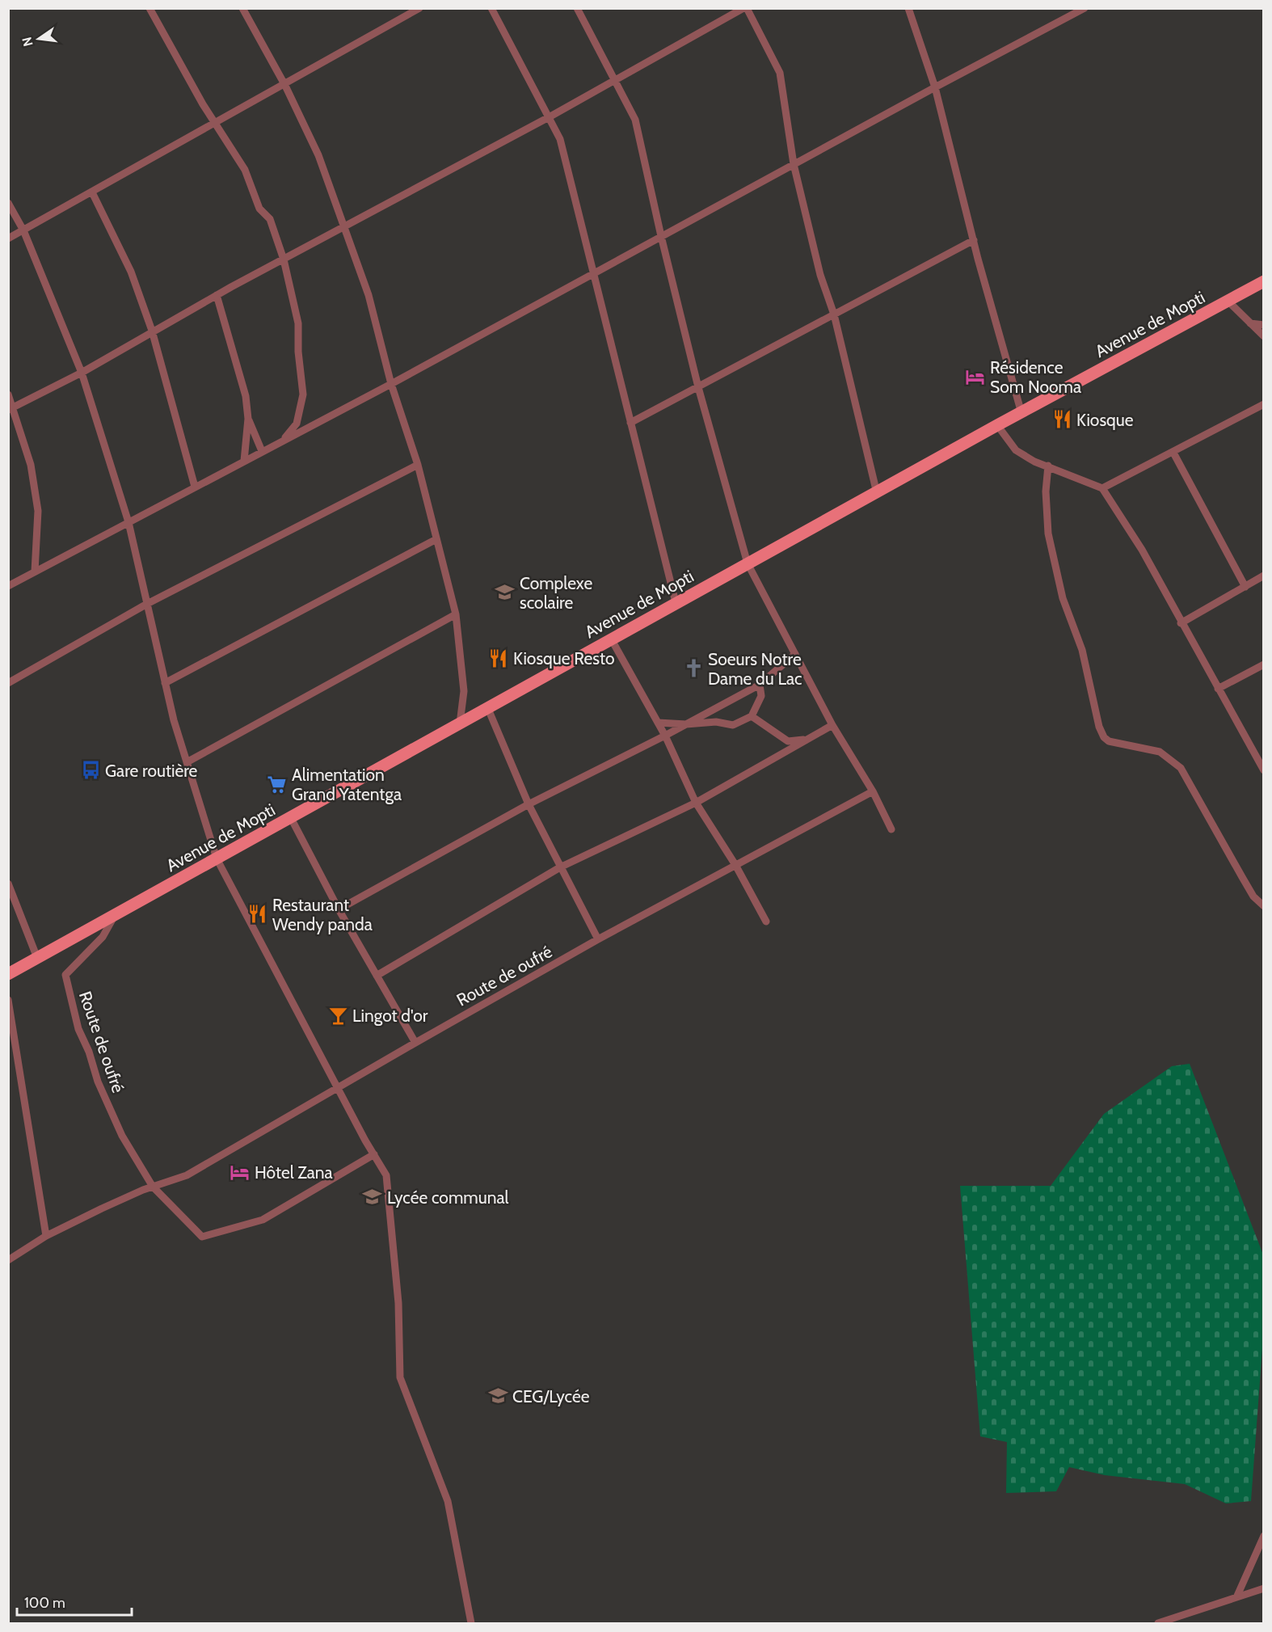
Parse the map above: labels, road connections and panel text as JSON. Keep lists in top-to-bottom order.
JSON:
{
  "streets": {
    "main road": ["Avenue de Mopti"],
    "street": ["Route de oufré"]
  },
  "crossings": [
    ["Avenue de Mopti", "Route de oufré"]
  ],
  "places": {
    "hotel": ["Résidence Som Nooma", "Hôtel Zana"],
    "restaurant": ["Kiosque", "Kiosque Resto", "Restaurant Wendy panda"],
    "school or university": ["Complexe scolaire", "Lycée communal", "CEG/Lycée"],
    "church": ["Soeurs Notre Dame du Lac"],
    "bus stop": ["Gare routière"],
    "supermarket": ["Alimentation Grand Yatentga"],
    "bar": ["Lingot d'or"]
  },
  "scale_bar": "100 m",
  "north": "left"
}
